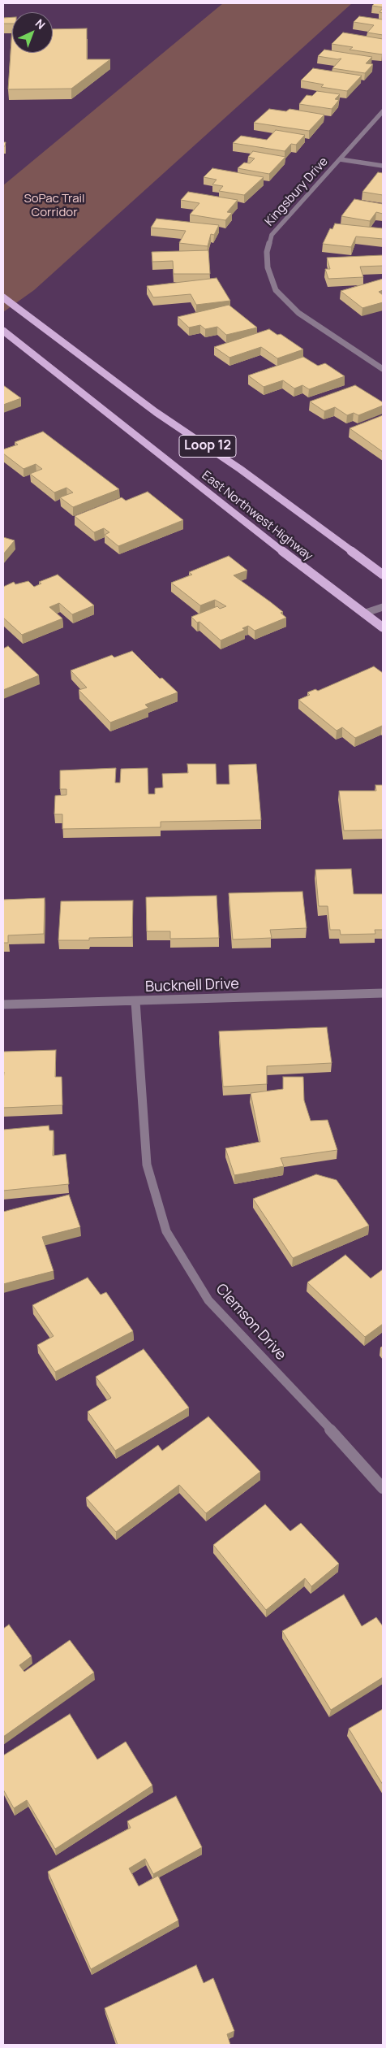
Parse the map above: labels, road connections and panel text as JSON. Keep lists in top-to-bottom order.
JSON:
{
  "streets": {
    "main road": ["Loop 12", "East Northwest Highway"],
    "street": ["Kingsbury Drive", "Bucknell Drive", "Clemson Drive"]
  },
  "crossings": [
    ["Bucknell Drive", "Clemson Drive"]
  ],
  "parks": ["SoPac Trail Corridor"],
  "north": "top right"
}
